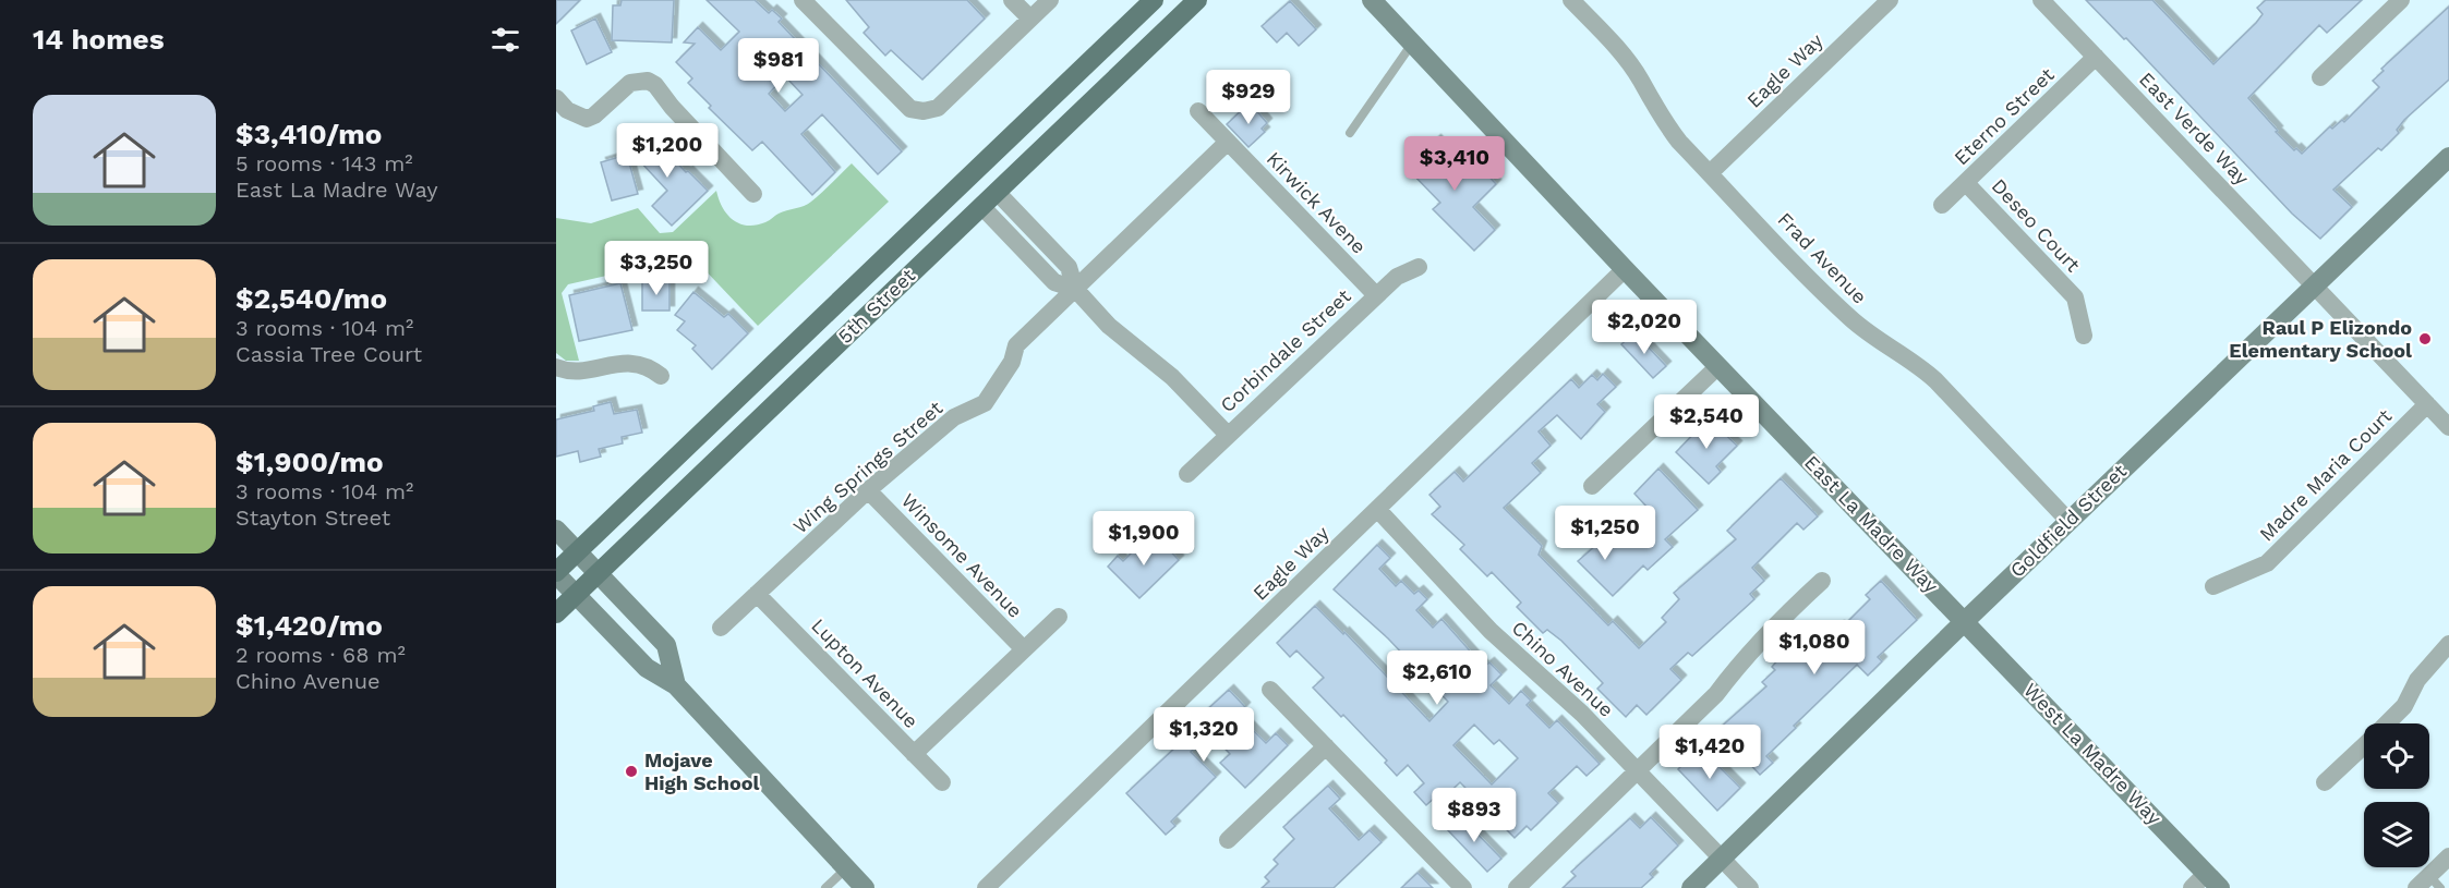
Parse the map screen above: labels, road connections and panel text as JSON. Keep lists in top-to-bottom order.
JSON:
{
  "streets": {
    "main road": ["5th Street"],
    "street": [
      "Eagle Way",
      "Eterno Street",
      "East Verde Way",
      "Kirwick Avene",
      "Deseo Court",
      "Frad Avenue",
      "Corbindale Street",
      "Wing Springs Street",
      "Madre Maria Court",
      "Goldfield Street",
      "East La Madre Way",
      "Winsome Avenue",
      "Chino Avenue",
      "Lupton Avenue",
      "West La Madre Way"
    ]
  },
  "crossings": [
    ["Eagle Way", "Frad Avenue"],
    ["Eagle Way", "East La Madre Way"],
    ["Eagle Way", "Chino Avenue"],
    ["Eterno Street", "East Verde Way"],
    ["Eterno Street", "Deseo Court"],
    ["East Verde Way", "Madre Maria Court"],
    ["East Verde Way", "Goldfield Street"],
    ["Kirwick Avene", "Corbindale Street"],
    ["Kirwick Avene", "Wing Springs Street"],
    ["Frad Avenue", "Goldfield Street"],
    ["Wing Springs Street", "Winsome Avenue"],
    ["Wing Springs Street", "Lupton Avenue"],
    ["Goldfield Street", "East La Madre Way"],
    ["Goldfield Street", "Chino Avenue"],
    ["Goldfield Street", "West La Madre Way"],
    ["East La Madre Way", "West La Madre Way"]
  ],
  "places": ["Raul P Elizondo Elementary School", "Mojave High School"],
  "page": {
    "heading": "14 homes",
    "price": [
      "$981",
      "$929",
      "$1,200",
      "$3,410",
      "$3,250",
      "$2,020",
      "$2,540",
      "$1,250",
      "$1,900",
      "$1,080",
      "$2,610",
      "$1,320",
      "$1,420",
      "$893"
    ],
    "list": [
      {
        "name": "$3,410/mo",
        "note": "5 rooms · 143 m² · East La Madre Way"
      },
      {
        "name": "$2,540/mo",
        "note": "3 rooms · 104 m² · Cassia Tree Court"
      },
      {
        "name": "$1,900/mo",
        "note": "3 rooms · 104 m² · Stayton Street"
      },
      {
        "name": "$1,420/mo",
        "note": "2 rooms · 68 m² · Chino Avenue"
      }
    ]
  }
}
